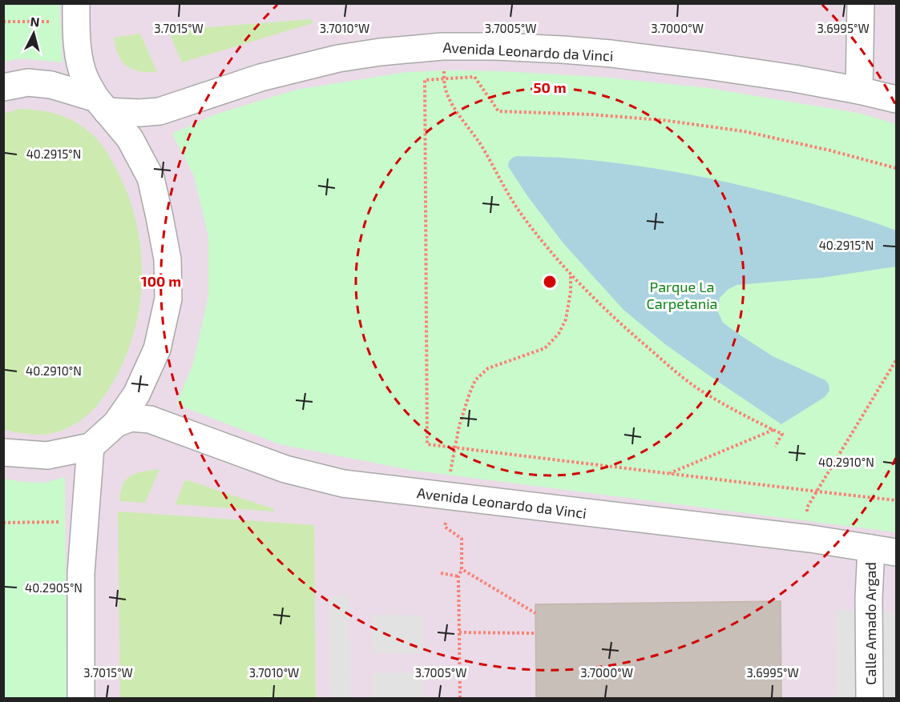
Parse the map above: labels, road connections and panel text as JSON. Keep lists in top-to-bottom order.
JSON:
{
  "streets": {
    "street": ["Avenida Leonardo da Vinci", "Calle Amado Argad"]
  },
  "crossings": [
    ["Avenida Leonardo da Vinci", "Calle Amado Argad"]
  ],
  "parks": ["Parque La Carpetania"],
  "north": "top",
  "coordinates": [
    "3.7015°W",
    "3.7010°W",
    "3.7005°W",
    "3.7000°W",
    "3.6995°W",
    "40.2915°N",
    "40.2910°N",
    "40.2905°N"
  ],
  "rings": ["50 m", "100 m"]
}
